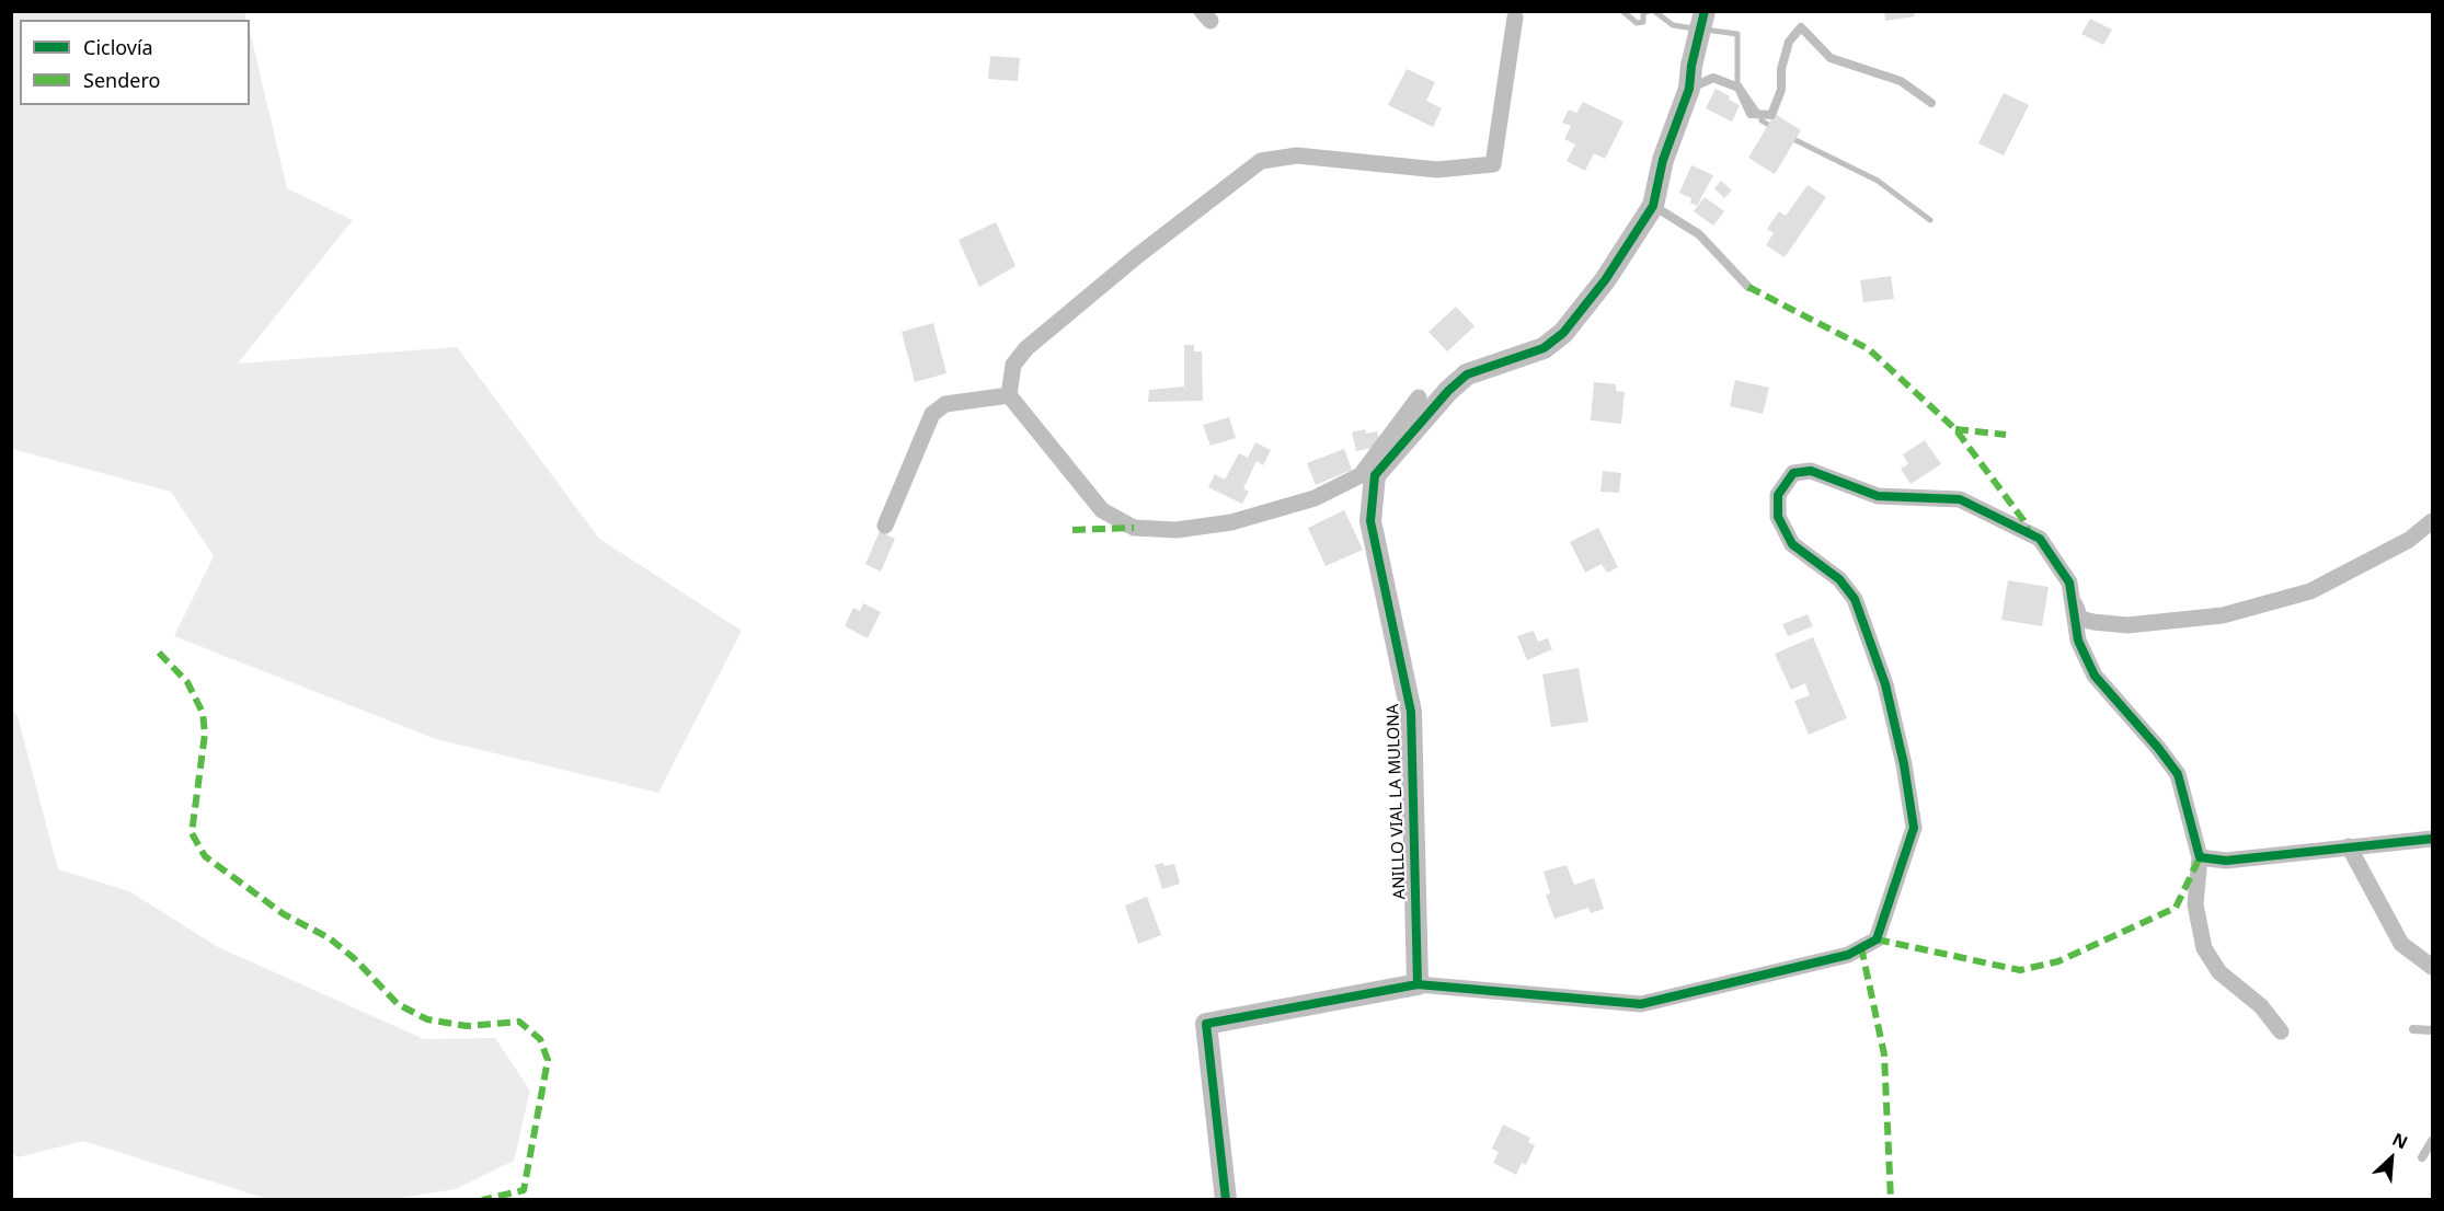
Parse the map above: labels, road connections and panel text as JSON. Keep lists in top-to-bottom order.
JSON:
{
  "streets": {
    "street": ["ANILLO VIAL LA MULONA"]
  },
  "legend": ["Ciclovía", "Sendero"],
  "north": "top right"
}
